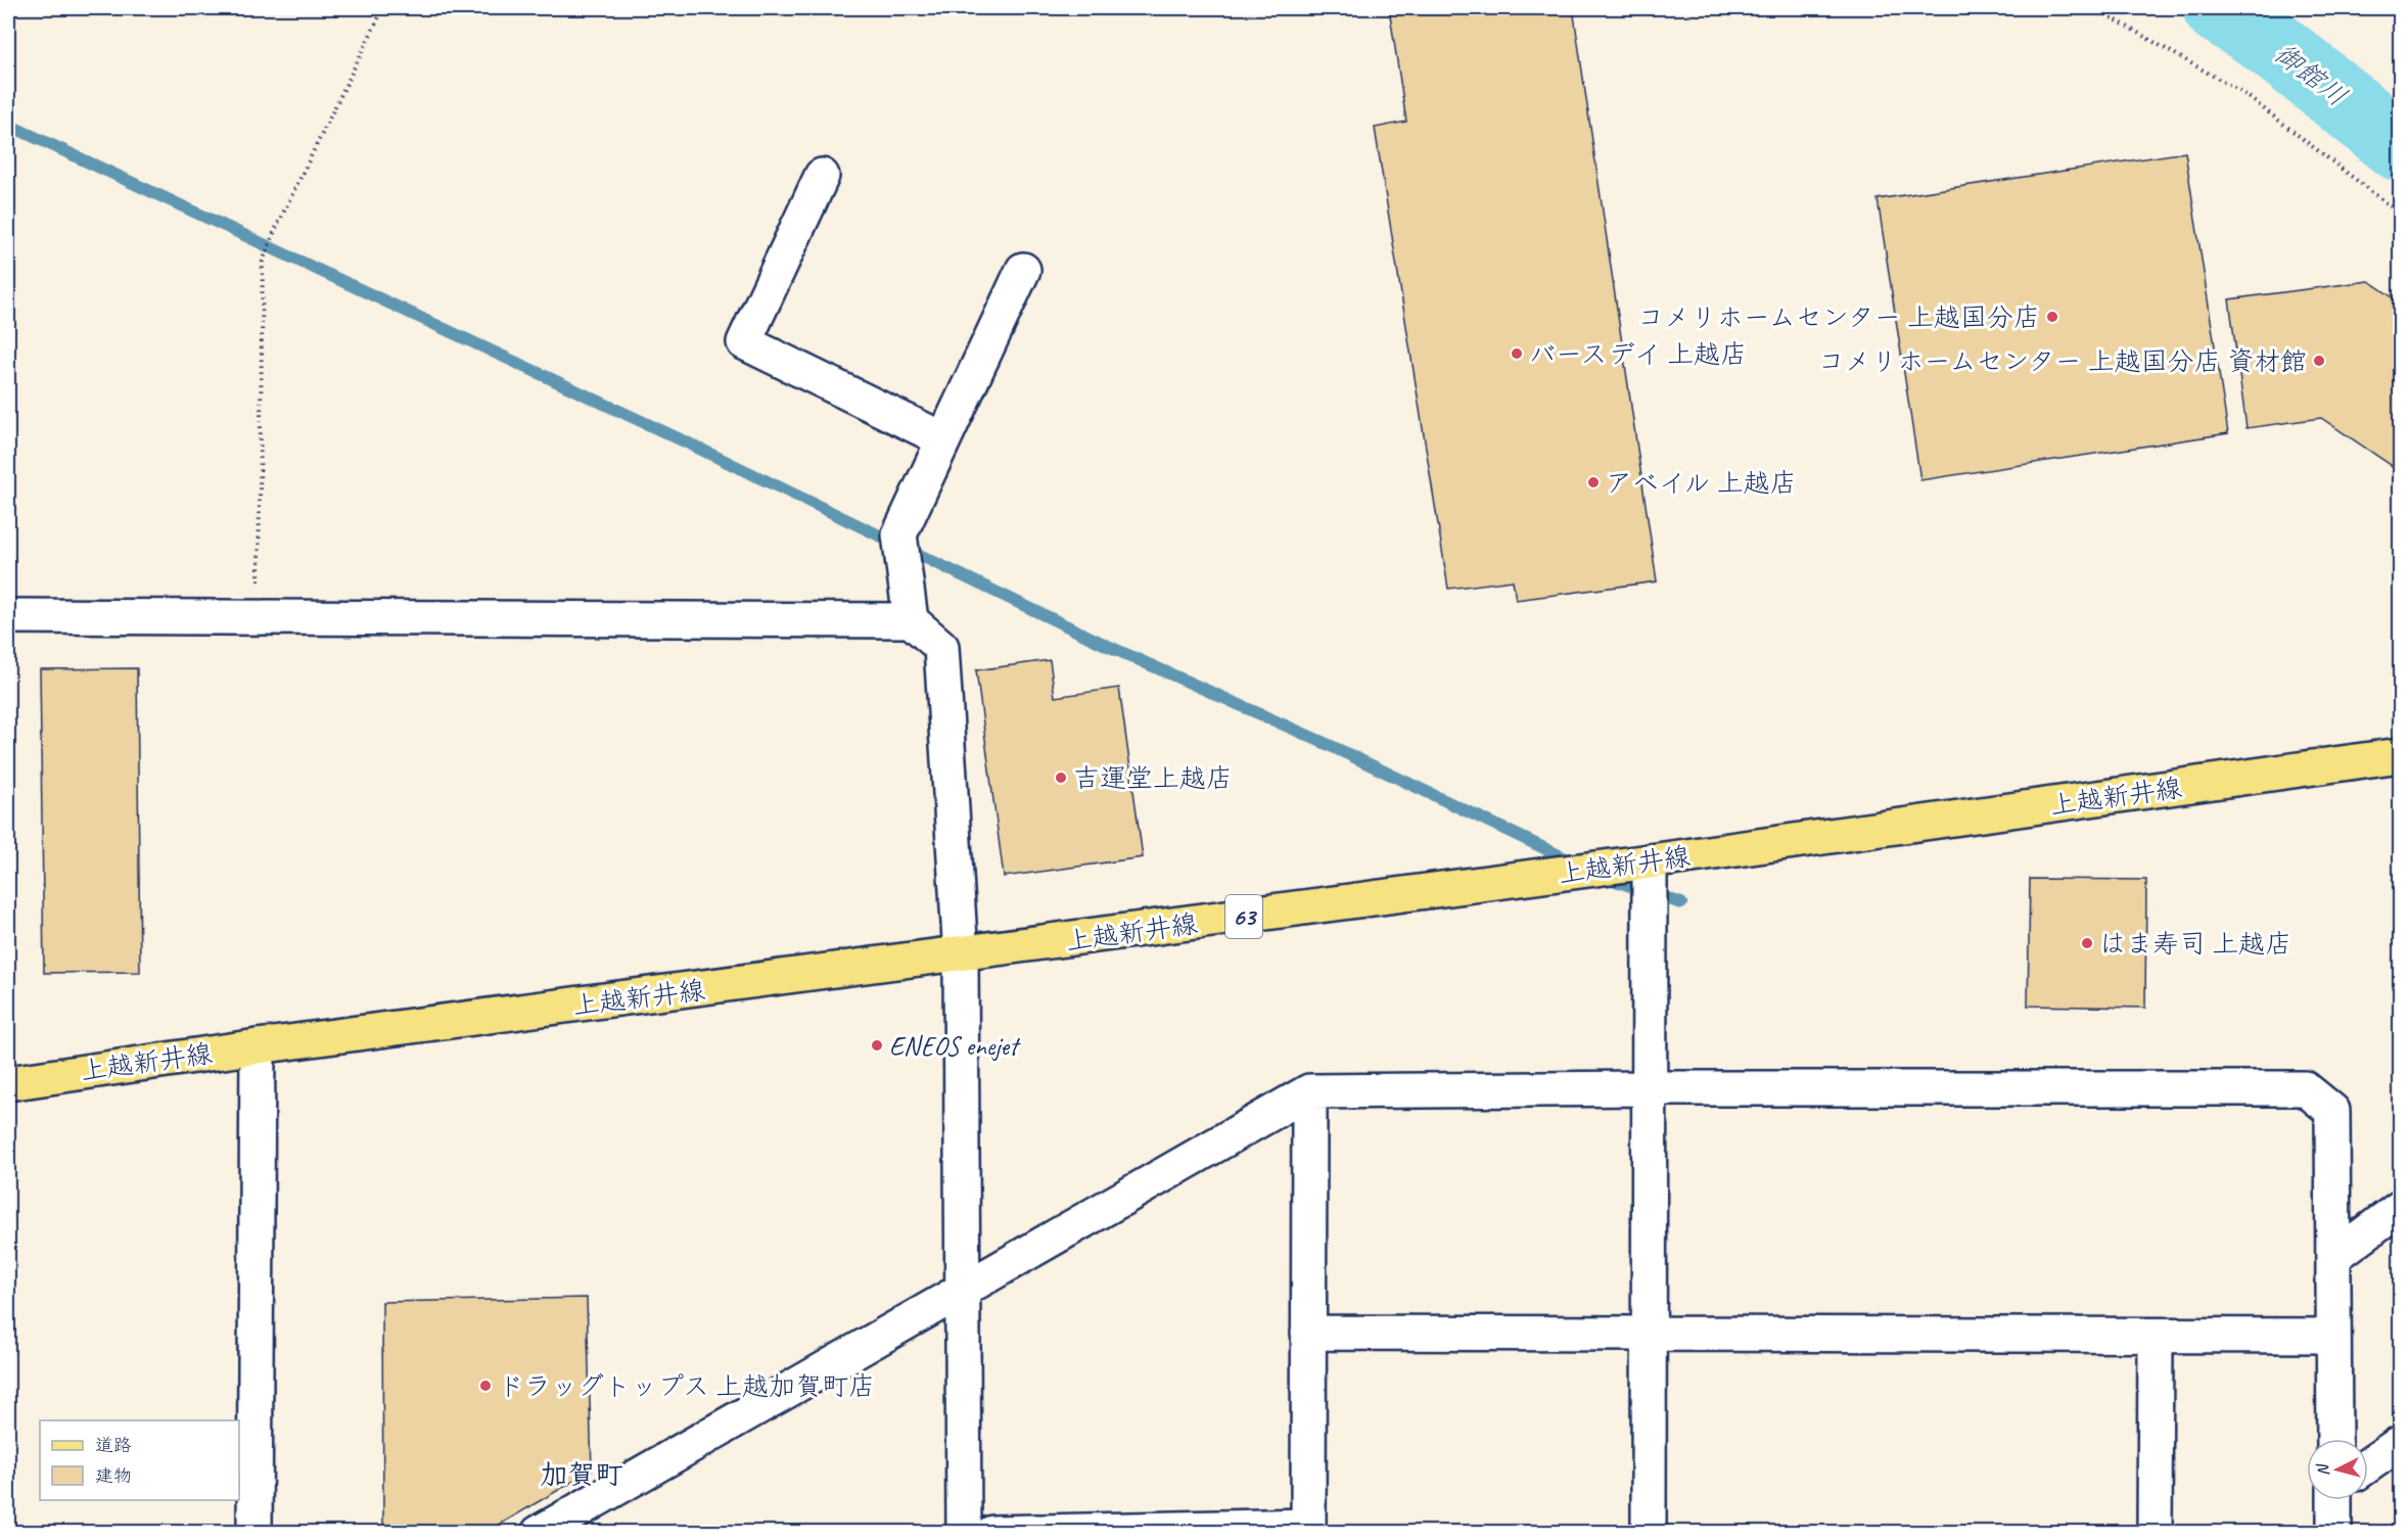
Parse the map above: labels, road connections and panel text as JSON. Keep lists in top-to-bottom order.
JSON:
{
  "streets": {
    "main road": ["上越新井線", "63"]
  },
  "districts": ["加賀町"],
  "water": ["御館川"],
  "places": [
    "コメリホームセンター 上越国分店",
    "バースデイ 上越店",
    "コメリホームセンター 上越国分店 資材館",
    "アベイル 上越店",
    "吉運堂上越店",
    "はま寿司 上越店",
    "ENEOS enejet",
    "ドラッグトップス 上越加賀町店"
  ],
  "legend": ["道路", "建物"],
  "north": "left"
}
